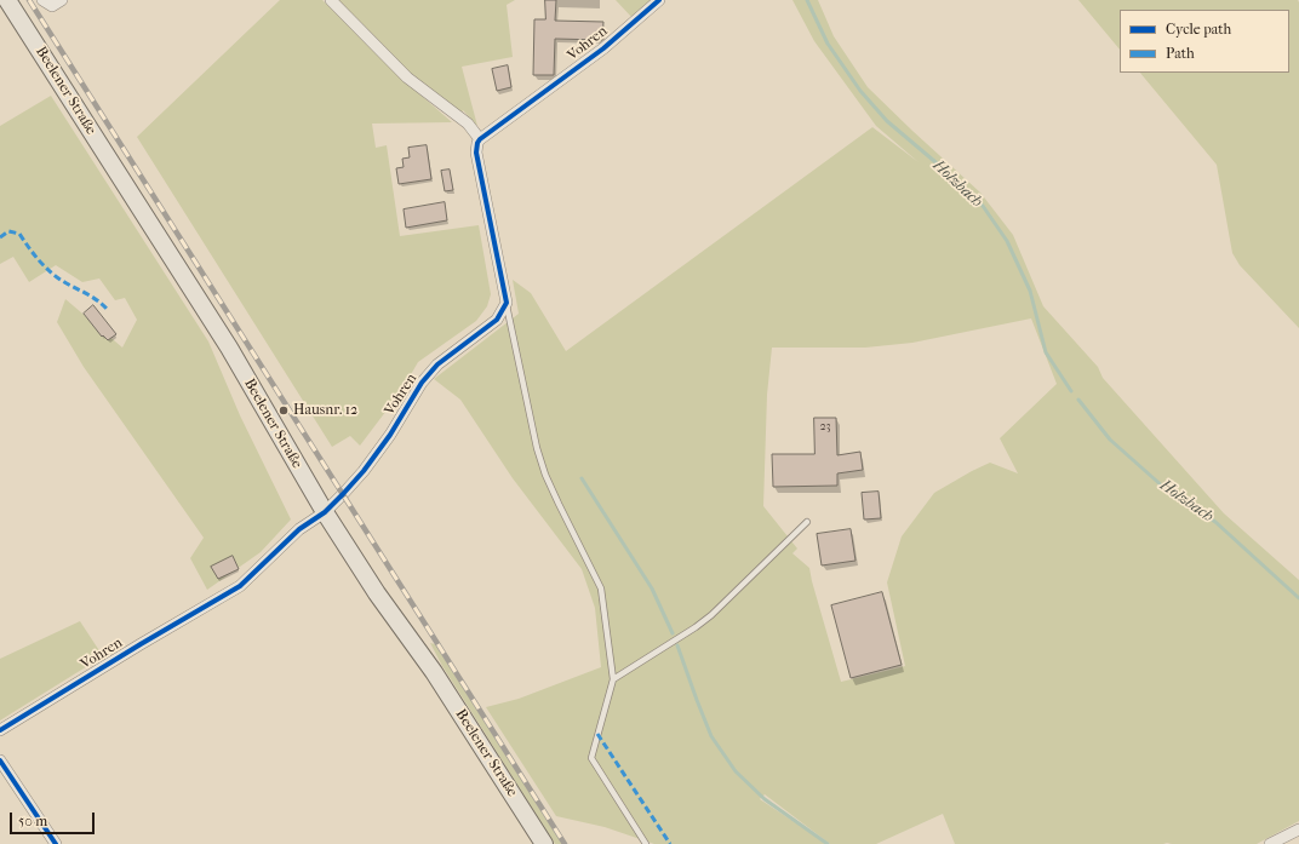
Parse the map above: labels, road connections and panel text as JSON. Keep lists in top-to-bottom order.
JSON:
{
  "streets": {
    "main road": ["Beelener Straße"],
    "street": ["Vohren"]
  },
  "crossings": [
    ["Vohren", "Beelener Straße"]
  ],
  "water": ["Holzbach"],
  "places": ["Hausnr. 12"],
  "house_numbers": ["23"],
  "legend": ["Cycle path", "Path"],
  "scale_bar": "50 m"
}
